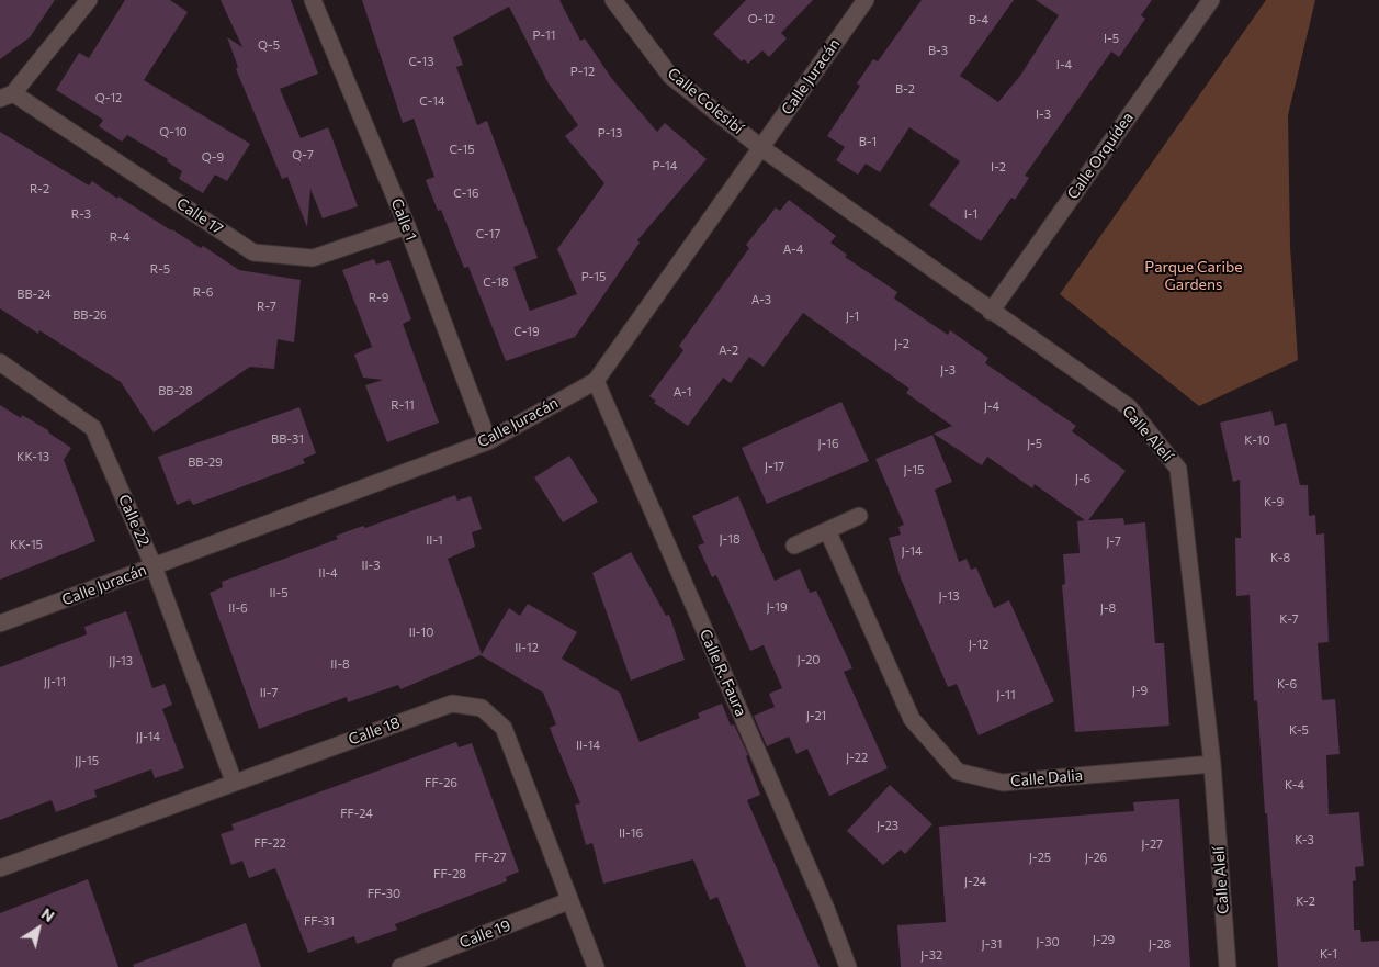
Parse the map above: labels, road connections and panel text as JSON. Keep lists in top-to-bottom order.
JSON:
{
  "streets": {
    "street": [
      "Calle Juracán",
      "Calle Colesibí",
      "Calle Orquídea",
      "Calle 17",
      "Calle 1",
      "Calle Alelí",
      "Calle 22",
      "Calle R. Faura",
      "Calle 18",
      "Calle Dalia",
      "Calle 19"
    ]
  },
  "crossings": [
    ["Calle Juracán", "Calle Colesibí"],
    ["Calle Juracán", "Calle 1"],
    ["Calle Juracán", "Calle Alelí"],
    ["Calle Juracán", "Calle 22"],
    ["Calle Juracán", "Calle R. Faura"],
    ["Calle Colesibí", "Calle Alelí"],
    ["Calle Orquídea", "Calle Alelí"],
    ["Calle 17", "Calle 1"],
    ["Calle Alelí", "Calle Dalia"],
    ["Calle 22", "Calle 18"],
    ["Calle 18", "Calle 19"]
  ],
  "parks": ["Parque Caribe Gardens"],
  "house_numbers": [
    "O-12",
    "B-4",
    "P-11",
    "I-5",
    "Q-5",
    "B-3",
    "C-13",
    "I-4",
    "P-12",
    "B-2",
    "Q-12",
    "C-14",
    "I-3",
    "Q-10",
    "P-13",
    "B-1",
    "C-15",
    "Q-7",
    "Q-9",
    "P-14",
    "I-2",
    "R-2",
    "C-16",
    "R-3",
    "I-1",
    "C-17",
    "R-4",
    "A-4",
    "R-5",
    "P-15",
    "C-18",
    "R-6",
    "BB-24",
    "R-9",
    "A-3",
    "R-7",
    "BB-26",
    "J-1",
    "C-19",
    "J-2",
    "A-2",
    "J-3",
    "BB-28",
    "A-1",
    "R-11",
    "J-4",
    "BB-31",
    "K-10",
    "J-16",
    "J-5",
    "KK-13",
    "BB-29",
    "J-17",
    "J-15",
    "J-6",
    "K-9",
    "J-18",
    "II-1",
    "J-7",
    "KK-15",
    "J-14",
    "K-8",
    "II-3",
    "II-4",
    "II-5",
    "J-13",
    "J-19",
    "II-6",
    "J-8",
    "K-7",
    "II-10",
    "J-12",
    "II-12",
    "J-20",
    "JJ-13",
    "II-8",
    "JJ-11",
    "K-6",
    "J-9",
    "II-7",
    "J-11",
    "J-21",
    "K-5",
    "JJ-14",
    "II-14",
    "J-22",
    "JJ-15",
    "FF-26",
    "K-4",
    "FF-24",
    "J-23",
    "II-16",
    "K-3",
    "FF-22",
    "J-27",
    "FF-27",
    "J-25",
    "J-26",
    "FF-28",
    "J-24",
    "FF-30",
    "K-2",
    "FF-31",
    "J-29",
    "J-30",
    "J-31",
    "J-28",
    "K-1",
    "J-32"
  ],
  "north": "top right"
}
